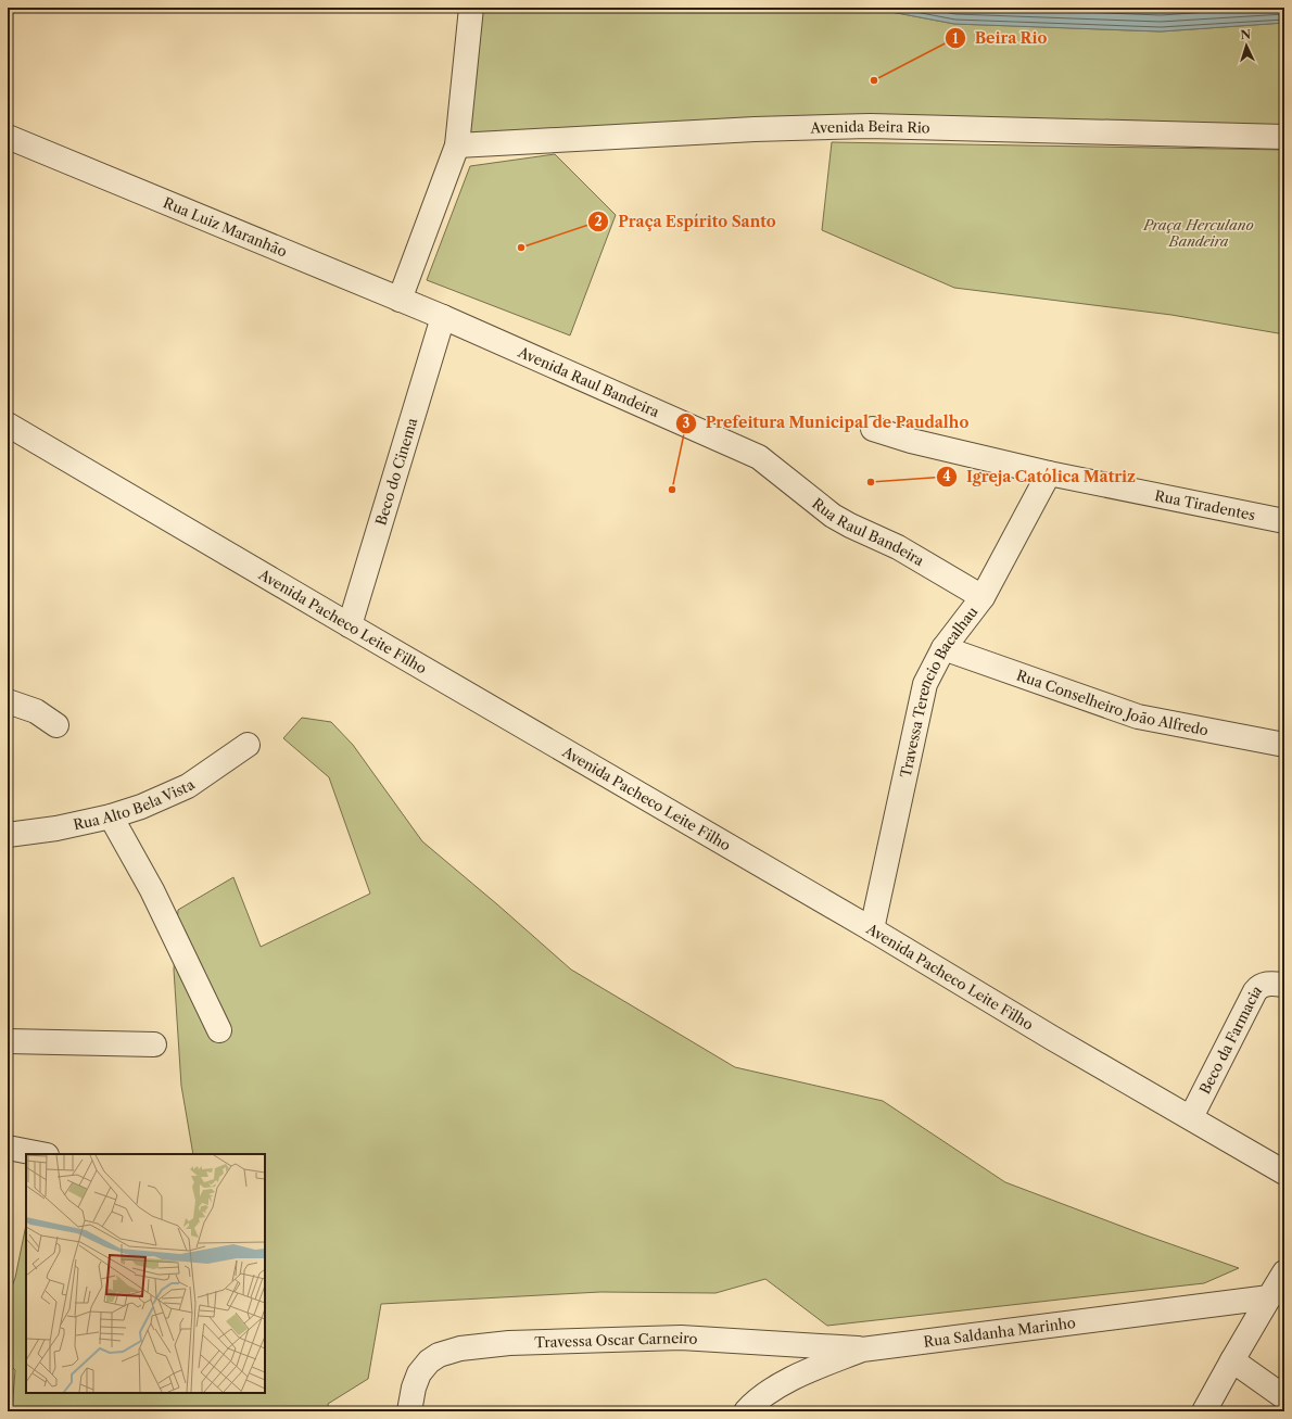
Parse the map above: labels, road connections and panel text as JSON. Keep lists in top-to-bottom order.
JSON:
{
  "streets": {
    "street": [
      "Avenida Beira Rio",
      "Rua Luiz Maranhão",
      "Avenida Raul Bandeira",
      "Beco do Cinema",
      "Rua Tiradentes",
      "Rua Raul Bandeira",
      "Avenida Pacheco Leite Filho",
      "Travessa Terencio Bacalhau",
      "Rua Conselheiro João Alfredo",
      "Rua Alto Bela Vista",
      "Beco da Farmacia",
      "Rua Saldanha Marinho",
      "Travessa Oscar Carneiro"
    ]
  },
  "crossings": [
    ["Rua Luiz Maranhão", "Avenida Raul Bandeira"],
    ["Rua Luiz Maranhão", "Beco do Cinema"],
    ["Avenida Raul Bandeira", "Beco do Cinema"],
    ["Avenida Raul Bandeira", "Rua Raul Bandeira"],
    ["Beco do Cinema", "Avenida Pacheco Leite Filho"],
    ["Rua Tiradentes", "Travessa Terencio Bacalhau"],
    ["Rua Raul Bandeira", "Travessa Terencio Bacalhau"],
    ["Avenida Pacheco Leite Filho", "Travessa Terencio Bacalhau"],
    ["Avenida Pacheco Leite Filho", "Beco da Farmacia"],
    ["Travessa Terencio Bacalhau", "Rua Conselheiro João Alfredo"],
    ["Rua Saldanha Marinho", "Travessa Oscar Carneiro"]
  ],
  "parks": ["Praça Herculano Bandeira"],
  "places": [
    "Beira Rio",
    "Praça Espírito Santo",
    "Igreja Católica Matriz",
    "Prefeitura Municipal de Paudalho"
  ],
  "north": "top"
}
